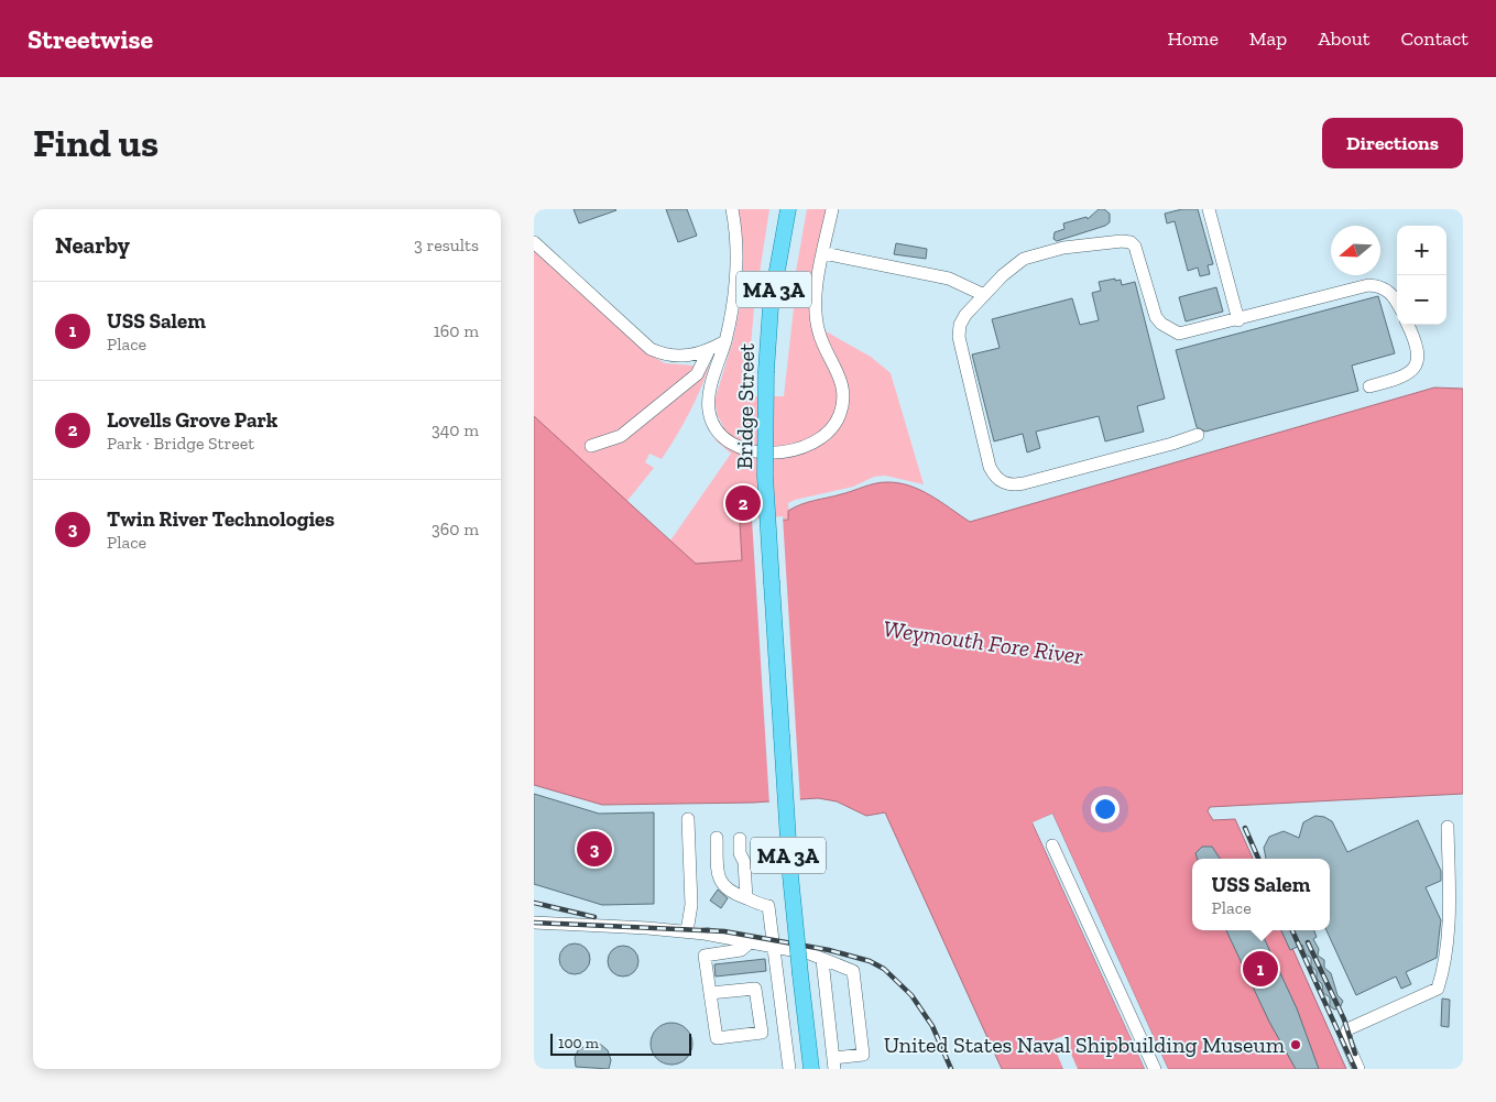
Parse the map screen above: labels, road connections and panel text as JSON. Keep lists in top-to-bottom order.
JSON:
{
  "streets": {
    "main road": ["MA 3A", "Bridge Street"]
  },
  "water": ["Weymouth Fore River"],
  "places": ["United States Naval Shipbuilding Museum"],
  "scale_bar": "100 m",
  "north": "left",
  "page": {
    "header": "Streetwise",
    "nav": [
      "Home",
      "Map",
      "About",
      "Contact"
    ],
    "buttons": "Directions",
    "title": "Find us",
    "heading": ["Nearby", "3 results"],
    "map_buttons": ["+", "−"],
    "list": [
      {
        "mark": "1",
        "name": "USS Salem",
        "note": "Place",
        "value": "160 m"
      },
      {
        "mark": "2",
        "name": "Lovells Grove Park",
        "note": "Park · Bridge Street",
        "value": "340 m"
      },
      {
        "mark": "3",
        "name": "Twin River Technologies",
        "note": "Place",
        "value": "360 m"
      }
    ],
    "pins": ["2", "3", "1"],
    "popup": ["USS Salem", "Place"],
    "scale": "100 m"
  }
}
